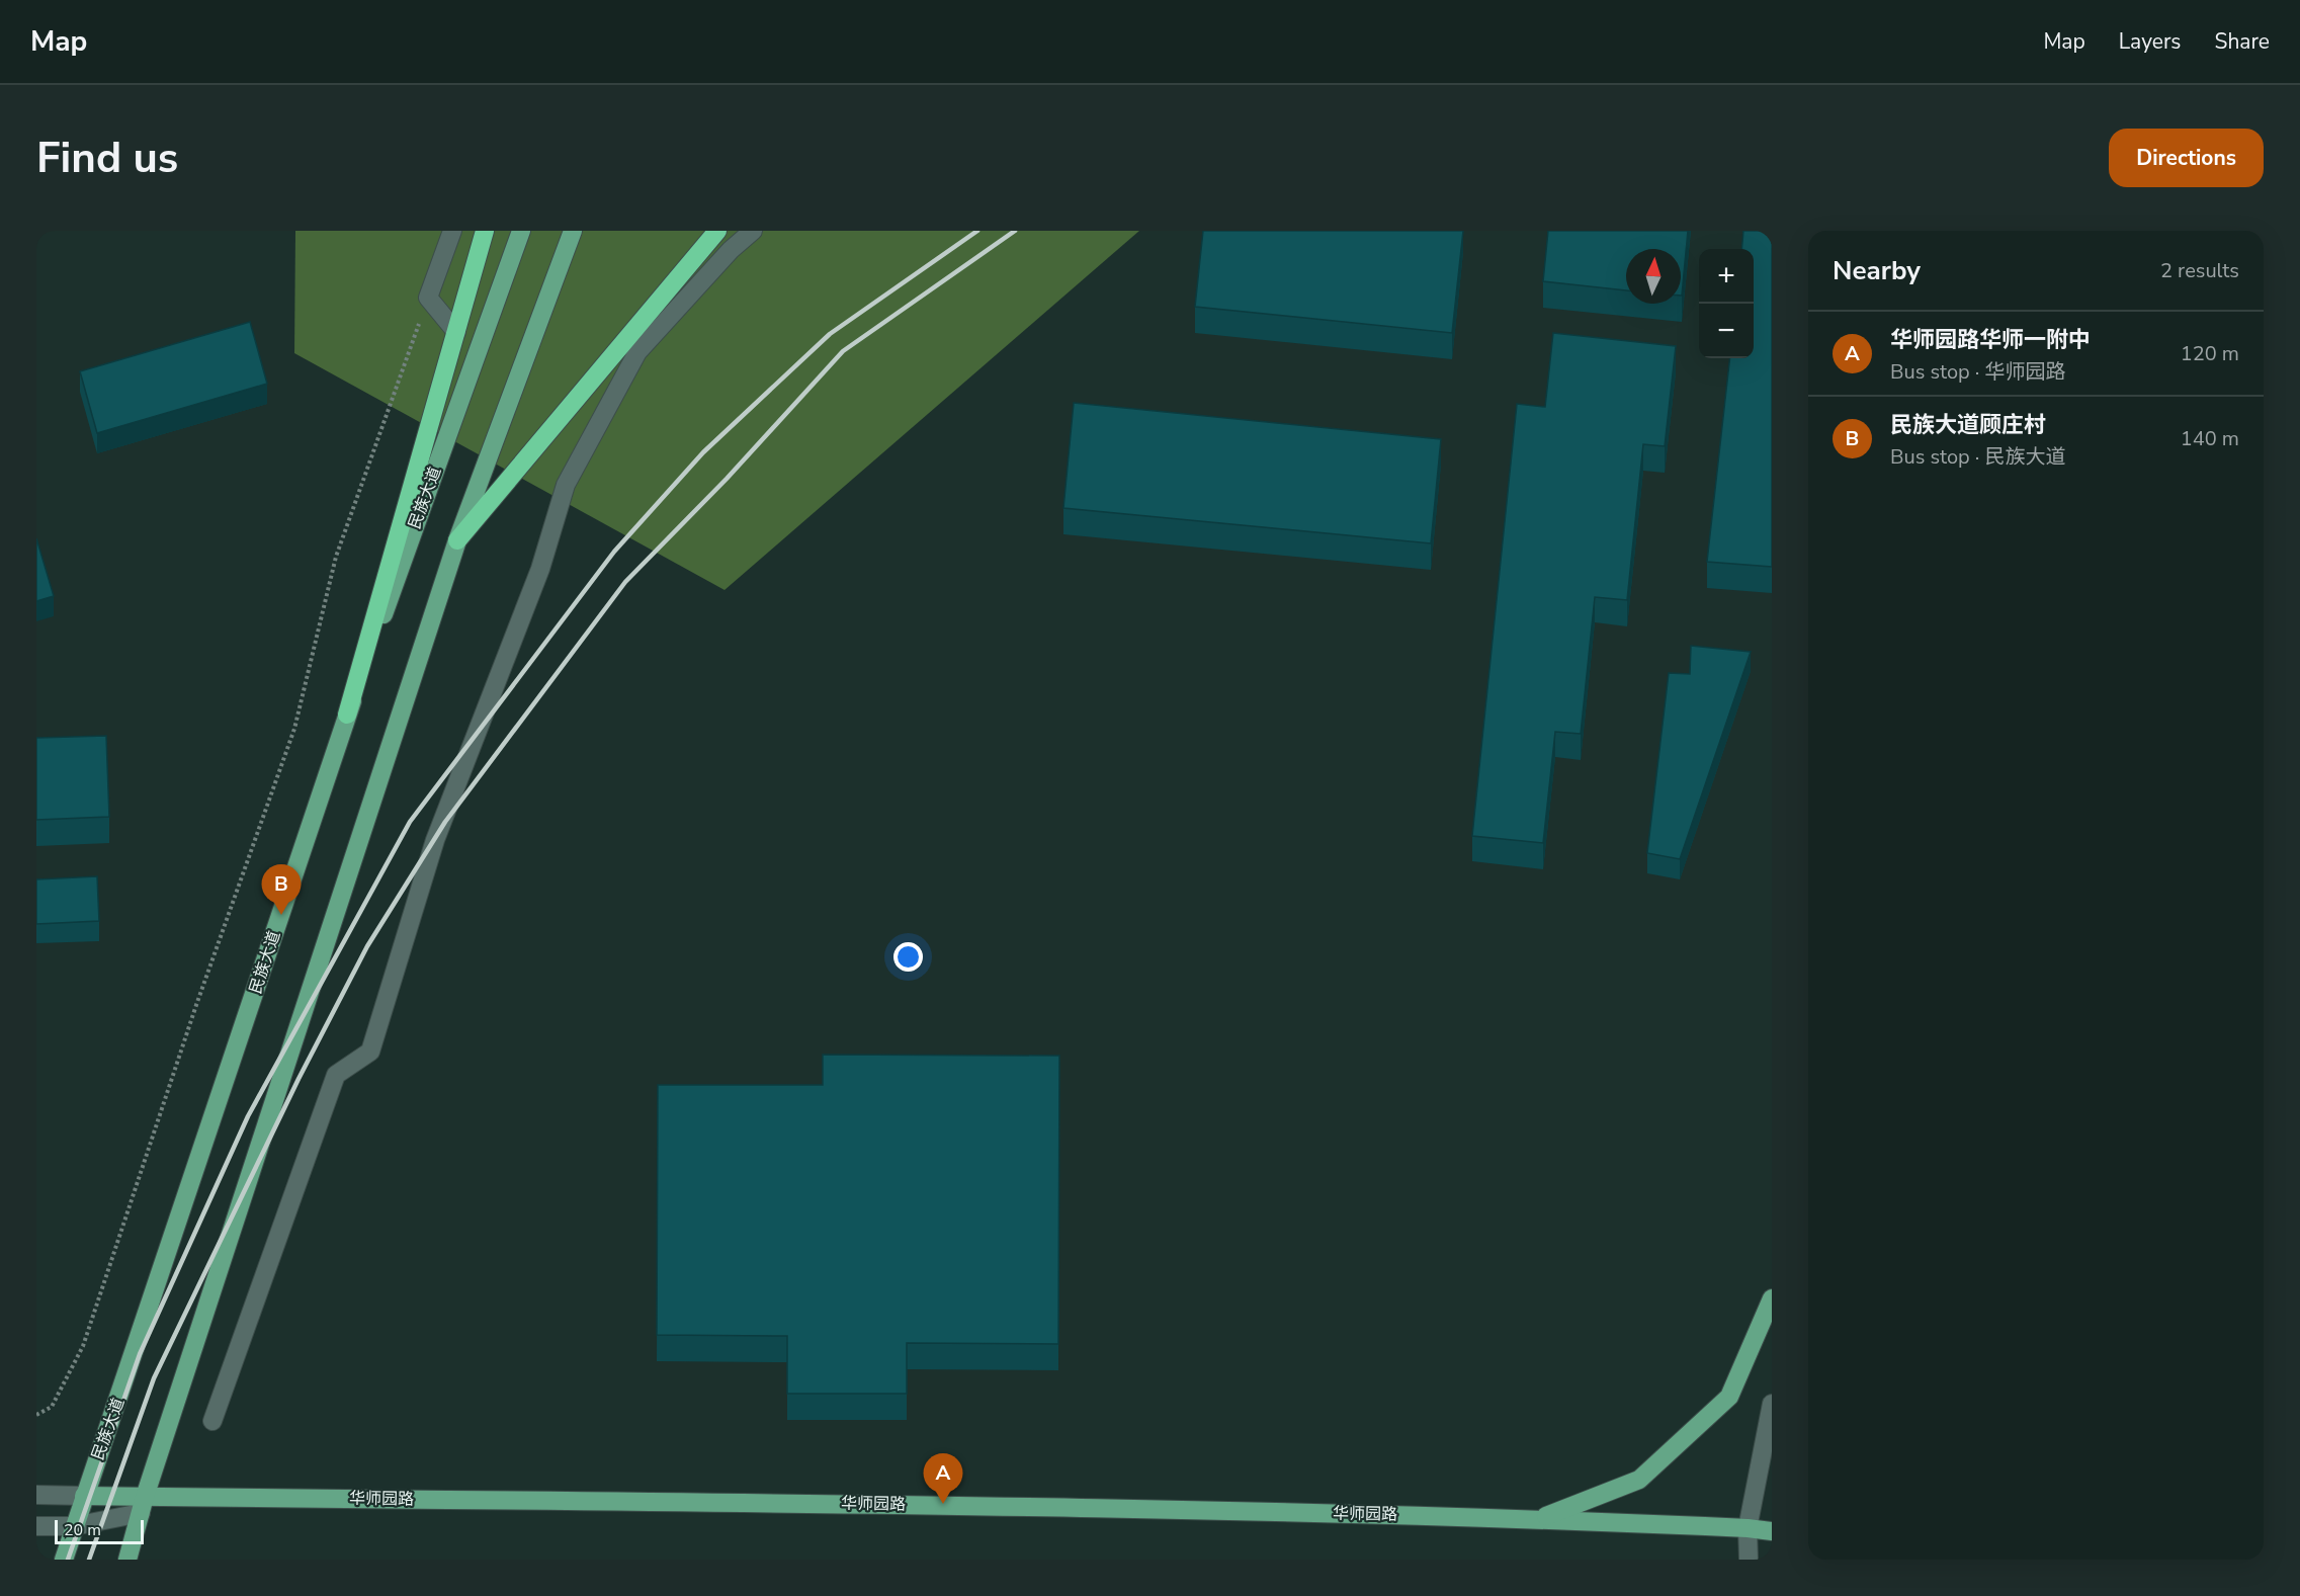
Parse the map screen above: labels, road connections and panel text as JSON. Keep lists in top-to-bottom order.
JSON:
{
  "streets": {
    "main road": ["民族大道", "华师园路"]
  },
  "crossings": [
    ["民族大道", "华师园路"]
  ],
  "scale_bar": "20 m",
  "north": "top",
  "page": {
    "header": "Map",
    "nav": ["Map", "Layers", "Share"],
    "buttons": "Directions",
    "title": "Find us",
    "heading": ["Nearby", "2 results"],
    "map_buttons": ["+", "−"],
    "list": [
      {
        "mark": "A",
        "name": "华师园路华师一附中",
        "note": "Bus stop · 华师园路",
        "value": "120 m"
      },
      {
        "mark": "B",
        "name": "民族大道顾庄村",
        "note": "Bus stop · 民族大道",
        "value": "140 m"
      }
    ],
    "pins": ["B", "A"],
    "scale": "20 m"
  }
}
